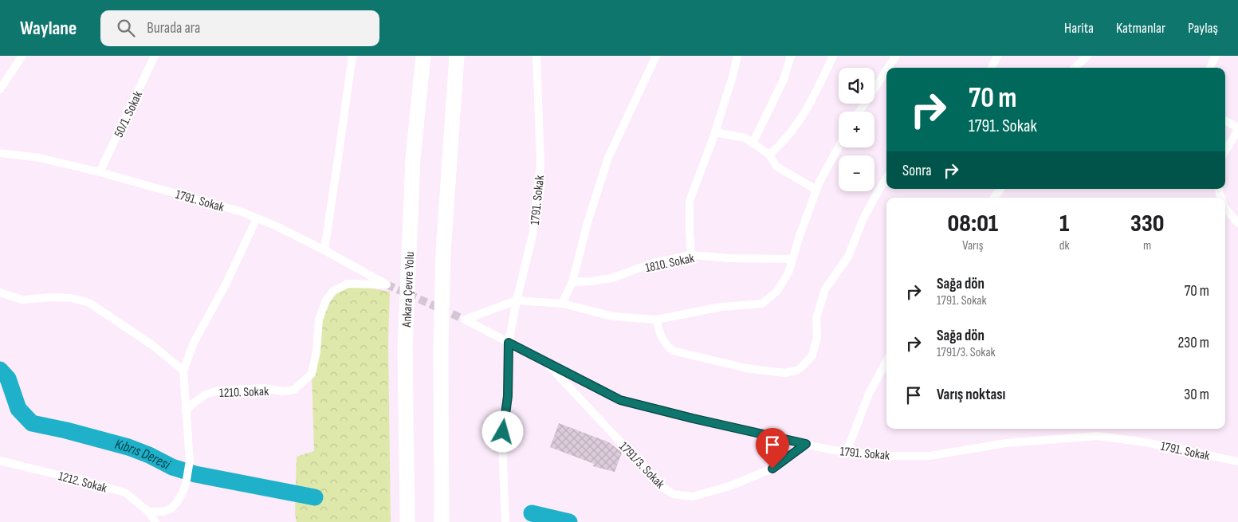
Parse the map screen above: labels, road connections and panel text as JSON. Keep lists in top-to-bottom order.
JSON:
{
  "streets": {
    "highway": ["Ankara Çevre Yolu"],
    "street": [
      "50/1. Sokak",
      "1791. Sokak",
      "1810. Sokak",
      "1210. Sokak",
      "1791/3. Sokak",
      "1212. Sokak"
    ]
  },
  "crossings": [
    ["50/1. Sokak", "1791. Sokak"],
    ["1791. Sokak", "1210. Sokak"],
    ["1791. Sokak", "1791/3. Sokak"]
  ],
  "water": ["Kıbrıs Deresi"],
  "page": {
    "header": "Waylane",
    "search": "Burada ara",
    "nav": ["Harita", "Katmanlar", "Paylaş"],
    "map_buttons": ["+", "−"],
    "turn": ["70 m", "1791. Sokak"],
    "then": "Sonra",
    "eta": [
      "08:01",
      "Varış",
      "1",
      "dk",
      "330",
      "m"
    ],
    "list": [
      {
        "name": "Sağa dön",
        "note": "1791. Sokak",
        "value": "70 m"
      },
      {
        "name": "Sağa dön",
        "note": "1791/3. Sokak",
        "value": "230 m"
      },
      {
        "name": "Varış noktası",
        "value": "30 m"
      }
    ]
  }
}
